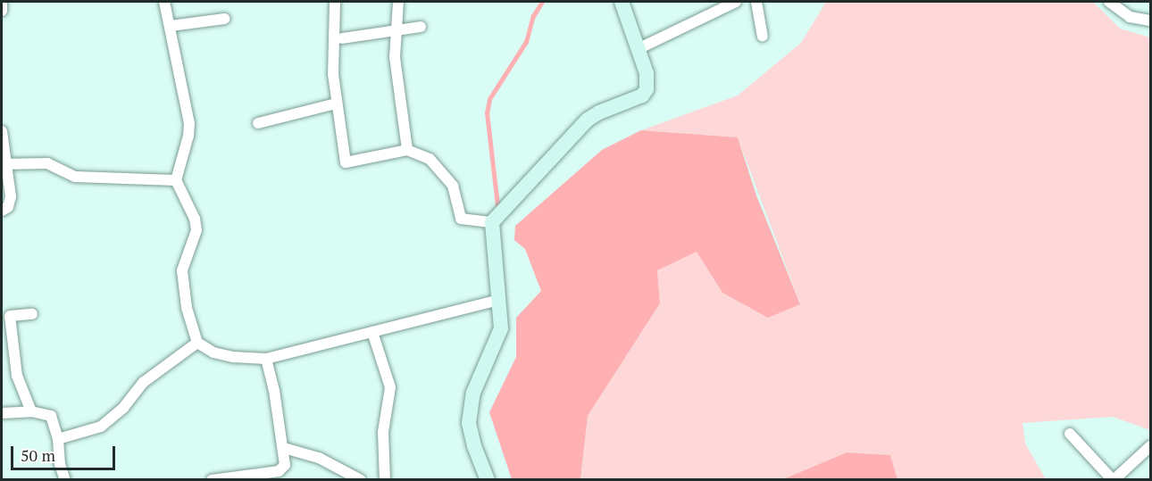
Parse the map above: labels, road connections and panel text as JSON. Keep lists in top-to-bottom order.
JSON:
{
  "scale_bar": "50 m"
}
